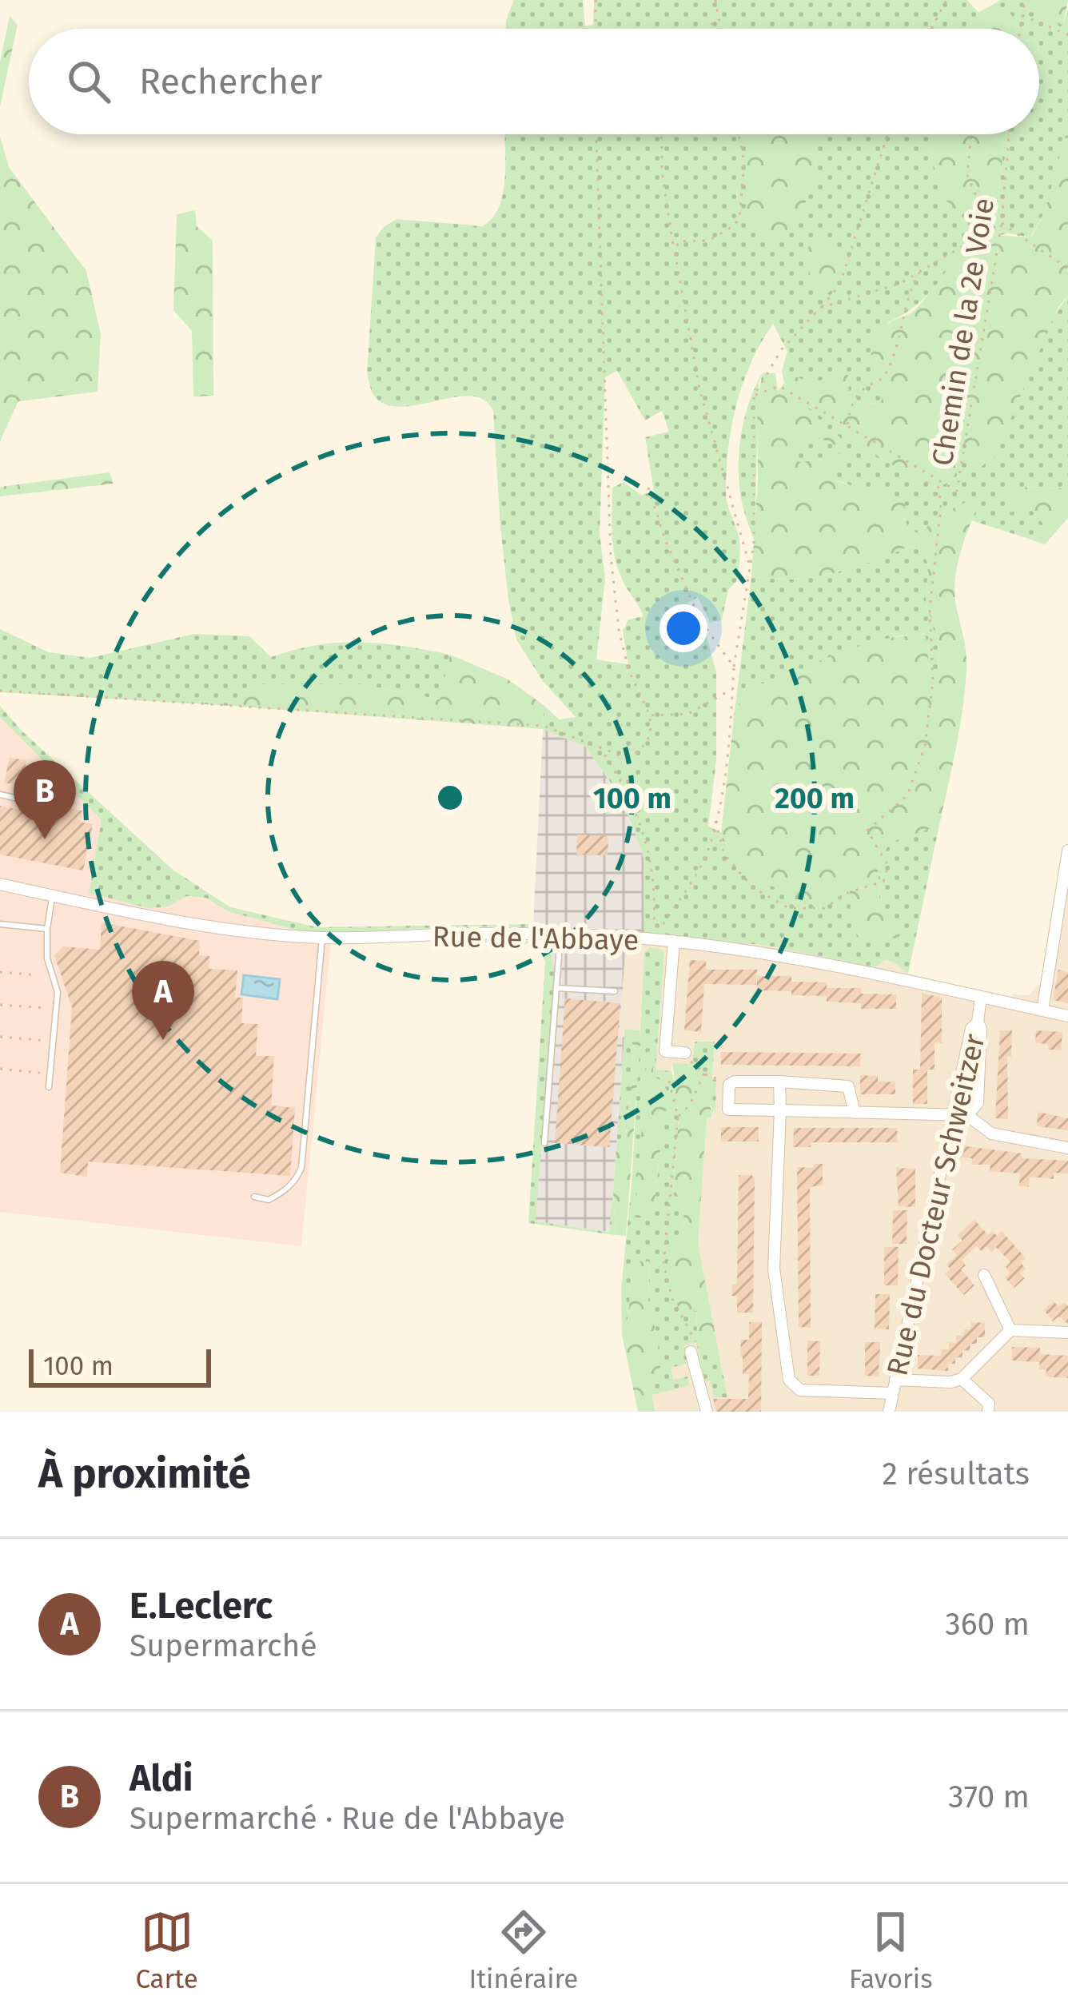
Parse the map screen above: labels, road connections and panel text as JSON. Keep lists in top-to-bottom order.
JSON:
{
  "streets": {
    "street": ["Rue de l'Abbaye", "Rue du Docteur Schweitzer"],
    "path": ["Chemin de la 2e Voie"]
  },
  "crossings": [
    ["Rue de l'Abbaye", "Rue du Docteur Schweitzer"]
  ],
  "scale_bar": "100 m",
  "page": {
    "search": "Rechercher",
    "pins": ["B", "A"],
    "scale": "100 m",
    "heading": ["À proximité", "2 résultats"],
    "list": [
      {
        "mark": "A",
        "name": "E.Leclerc",
        "note": "Supermarché",
        "value": "360 m"
      },
      {
        "mark": "B",
        "name": "Aldi",
        "note": "Supermarché · Rue de l'Abbaye",
        "value": "370 m"
      }
    ],
    "nav": ["Carte", "Itinéraire", "Favoris"]
  },
  "rings": ["100 m", "200 m"]
}
